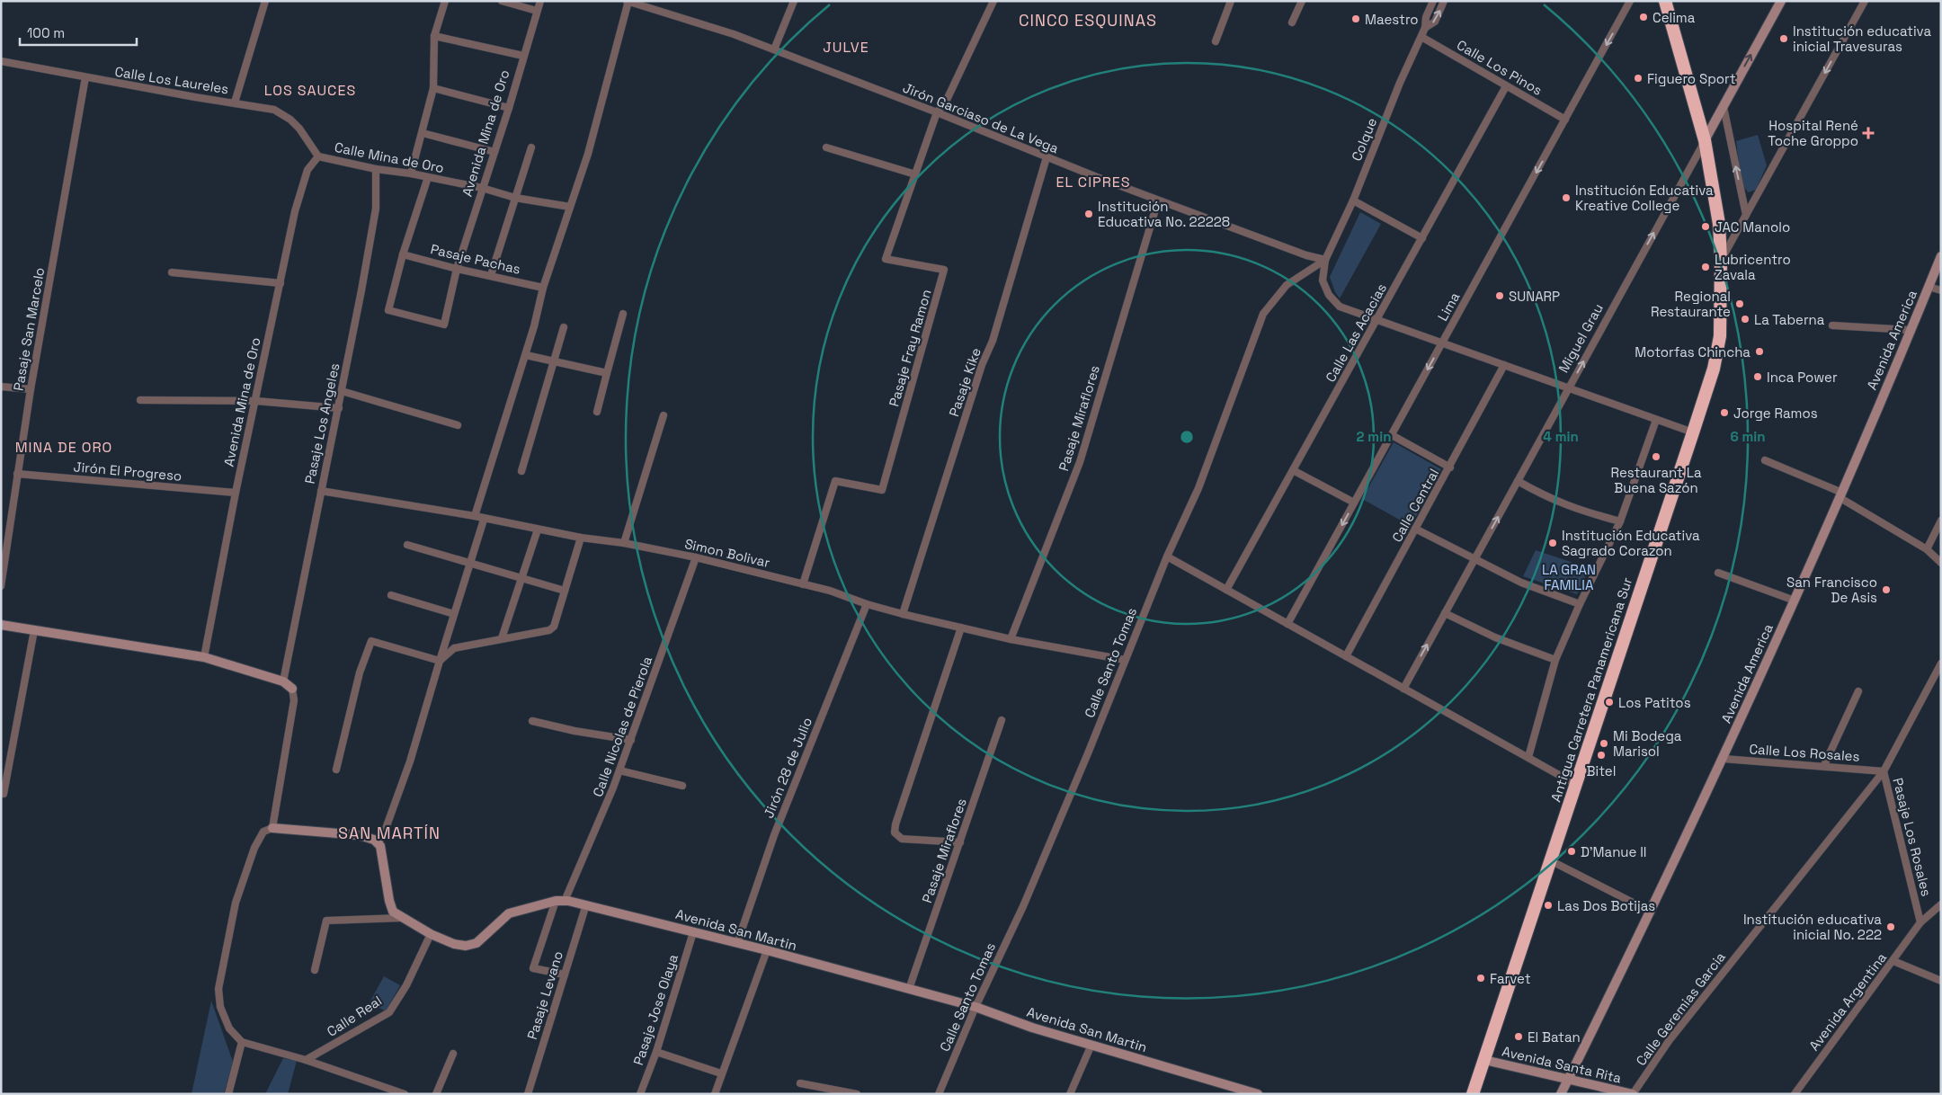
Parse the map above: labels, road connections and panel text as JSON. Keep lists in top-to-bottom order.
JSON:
{
  "streets": {
    "highway": ["Antigua Carretera Panamericana Sur"],
    "street": [
      "Calle Los Pinos",
      "Calle Los Laureles",
      "Jirón Garciaso de La Vega",
      "Avenida Mina de Oro",
      "Colque",
      "Calle Mina de Oro",
      "Pasaje Pachas",
      "Lima",
      "Pasaje San Marcelo",
      "Calle Las Acacias",
      "Miguel Grau",
      "Avenida America",
      "Pasaje Fray Ramon",
      "Pasaje Kike",
      "Pasaje Miraflores",
      "Pasaje Los Angeles",
      "Jirón El Progreso",
      "Calle Central",
      "Simon Bolivar",
      "Calle Santo Tomas",
      "Calle Nicolas de Pierola",
      "Calle Los Rosales",
      "Jirón 28 de Julio",
      "Pasaje Los Rosales",
      "Avenida San Martin",
      "Pasaje Levano",
      "Avenida Argentina",
      "Calle Geremias Garcia",
      "Pasaje Jose Olaya",
      "Calle Real",
      "Avenida Santa Rita"
    ]
  },
  "crossings": [
    ["Calle Los Pinos", "Colque"],
    ["Calle Los Pinos", "Lima"],
    ["Calle Los Pinos", "Calle Las Acacias"],
    ["Calle Los Laureles", "Avenida Mina de Oro"],
    ["Calle Los Laureles", "Calle Mina de Oro"],
    ["Calle Los Laureles", "Pasaje San Marcelo"],
    ["Jirón Garciaso de La Vega", "Colque"],
    ["Jirón Garciaso de La Vega", "Pasaje Fray Ramon"],
    ["Jirón Garciaso de La Vega", "Pasaje Kike"],
    ["Jirón Garciaso de La Vega", "Pasaje Miraflores"],
    ["Jirón Garciaso de La Vega", "Calle Santo Tomas"],
    ["Avenida Mina de Oro", "Calle Mina de Oro"],
    ["Avenida Mina de Oro", "Pasaje Pachas"],
    ["Avenida Mina de Oro", "Jirón El Progreso"],
    ["Colque", "Calle Santo Tomas"],
    ["Calle Mina de Oro", "Pasaje Los Angeles"],
    ["Pasaje San Marcelo", "Jirón El Progreso"],
    ["Miguel Grau", "Antigua Carretera Panamericana Sur"],
    ["Avenida America", "Calle Los Rosales"],
    ["Avenida America", "Avenida Santa Rita"],
    ["Pasaje Fray Ramon", "Simon Bolivar"],
    ["Pasaje Kike", "Simon Bolivar"],
    ["Pasaje Miraflores", "Simon Bolivar"],
    ["Pasaje Miraflores", "Avenida San Martin"],
    ["Pasaje Los Angeles", "Simon Bolivar"],
    ["Simon Bolivar", "Calle Santo Tomas"],
    ["Simon Bolivar", "Calle Nicolas de Pierola"],
    ["Simon Bolivar", "Jirón 28 de Julio"],
    ["Calle Santo Tomas", "Avenida San Martin"],
    ["Antigua Carretera Panamericana Sur", "Avenida Santa Rita"],
    ["Calle Nicolas de Pierola", "Avenida San Martin"],
    ["Calle Nicolas de Pierola", "Pasaje Levano"],
    ["Calle Los Rosales", "Pasaje Los Rosales"],
    ["Calle Los Rosales", "Calle Geremias Garcia"],
    ["Jirón 28 de Julio", "Avenida San Martin"],
    ["Pasaje Los Rosales", "Avenida Argentina"],
    ["Pasaje Los Rosales", "Calle Geremias Garcia"],
    ["Avenida San Martin", "Pasaje Levano"],
    ["Avenida San Martin", "Pasaje Jose Olaya"],
    ["Avenida San Martin", "Calle Real"],
    ["Calle Geremias Garcia", "Avenida Santa Rita"]
  ],
  "one_way": ["Lima", "Miguel Grau"],
  "districts": [
    "CINCO ESQUINAS",
    "JULVE",
    "LOS SAUCES",
    "EL CIPRES",
    "MINA DE ORO",
    "SAN MARTÍN"
  ],
  "parks": ["LA GRAN FAMILIA"],
  "places": {
    "other": [
      "Celima",
      "Maestro",
      "Institución educativa inicial Travesuras",
      "Figuero Sport",
      "Institución Educativa Kreative College",
      "Institución Educativa No. 22228",
      "JAC Manolo",
      "Lubricentro Zavala",
      "SUNARP",
      "Regional Restaurante",
      "La Taberna",
      "Motorfas Chincha",
      "Inca Power",
      "Jorge Ramos",
      "Restaurant La Buena Sazón",
      "Institución Educativa Sagrado Corazon",
      "San Francisco De Asis",
      "Los Patitos",
      "Mi Bodega Marisol",
      "Bitel",
      "D'Manue II",
      "Las Dos Botijas",
      "Institución educativa inicial No. 222",
      "Farvet",
      "El Batan"
    ],
    "health": ["Hospital René Toche Groppo"]
  },
  "scale_bar": "100 m",
  "rings": ["2 min", "4 min", "6 min"]
}
